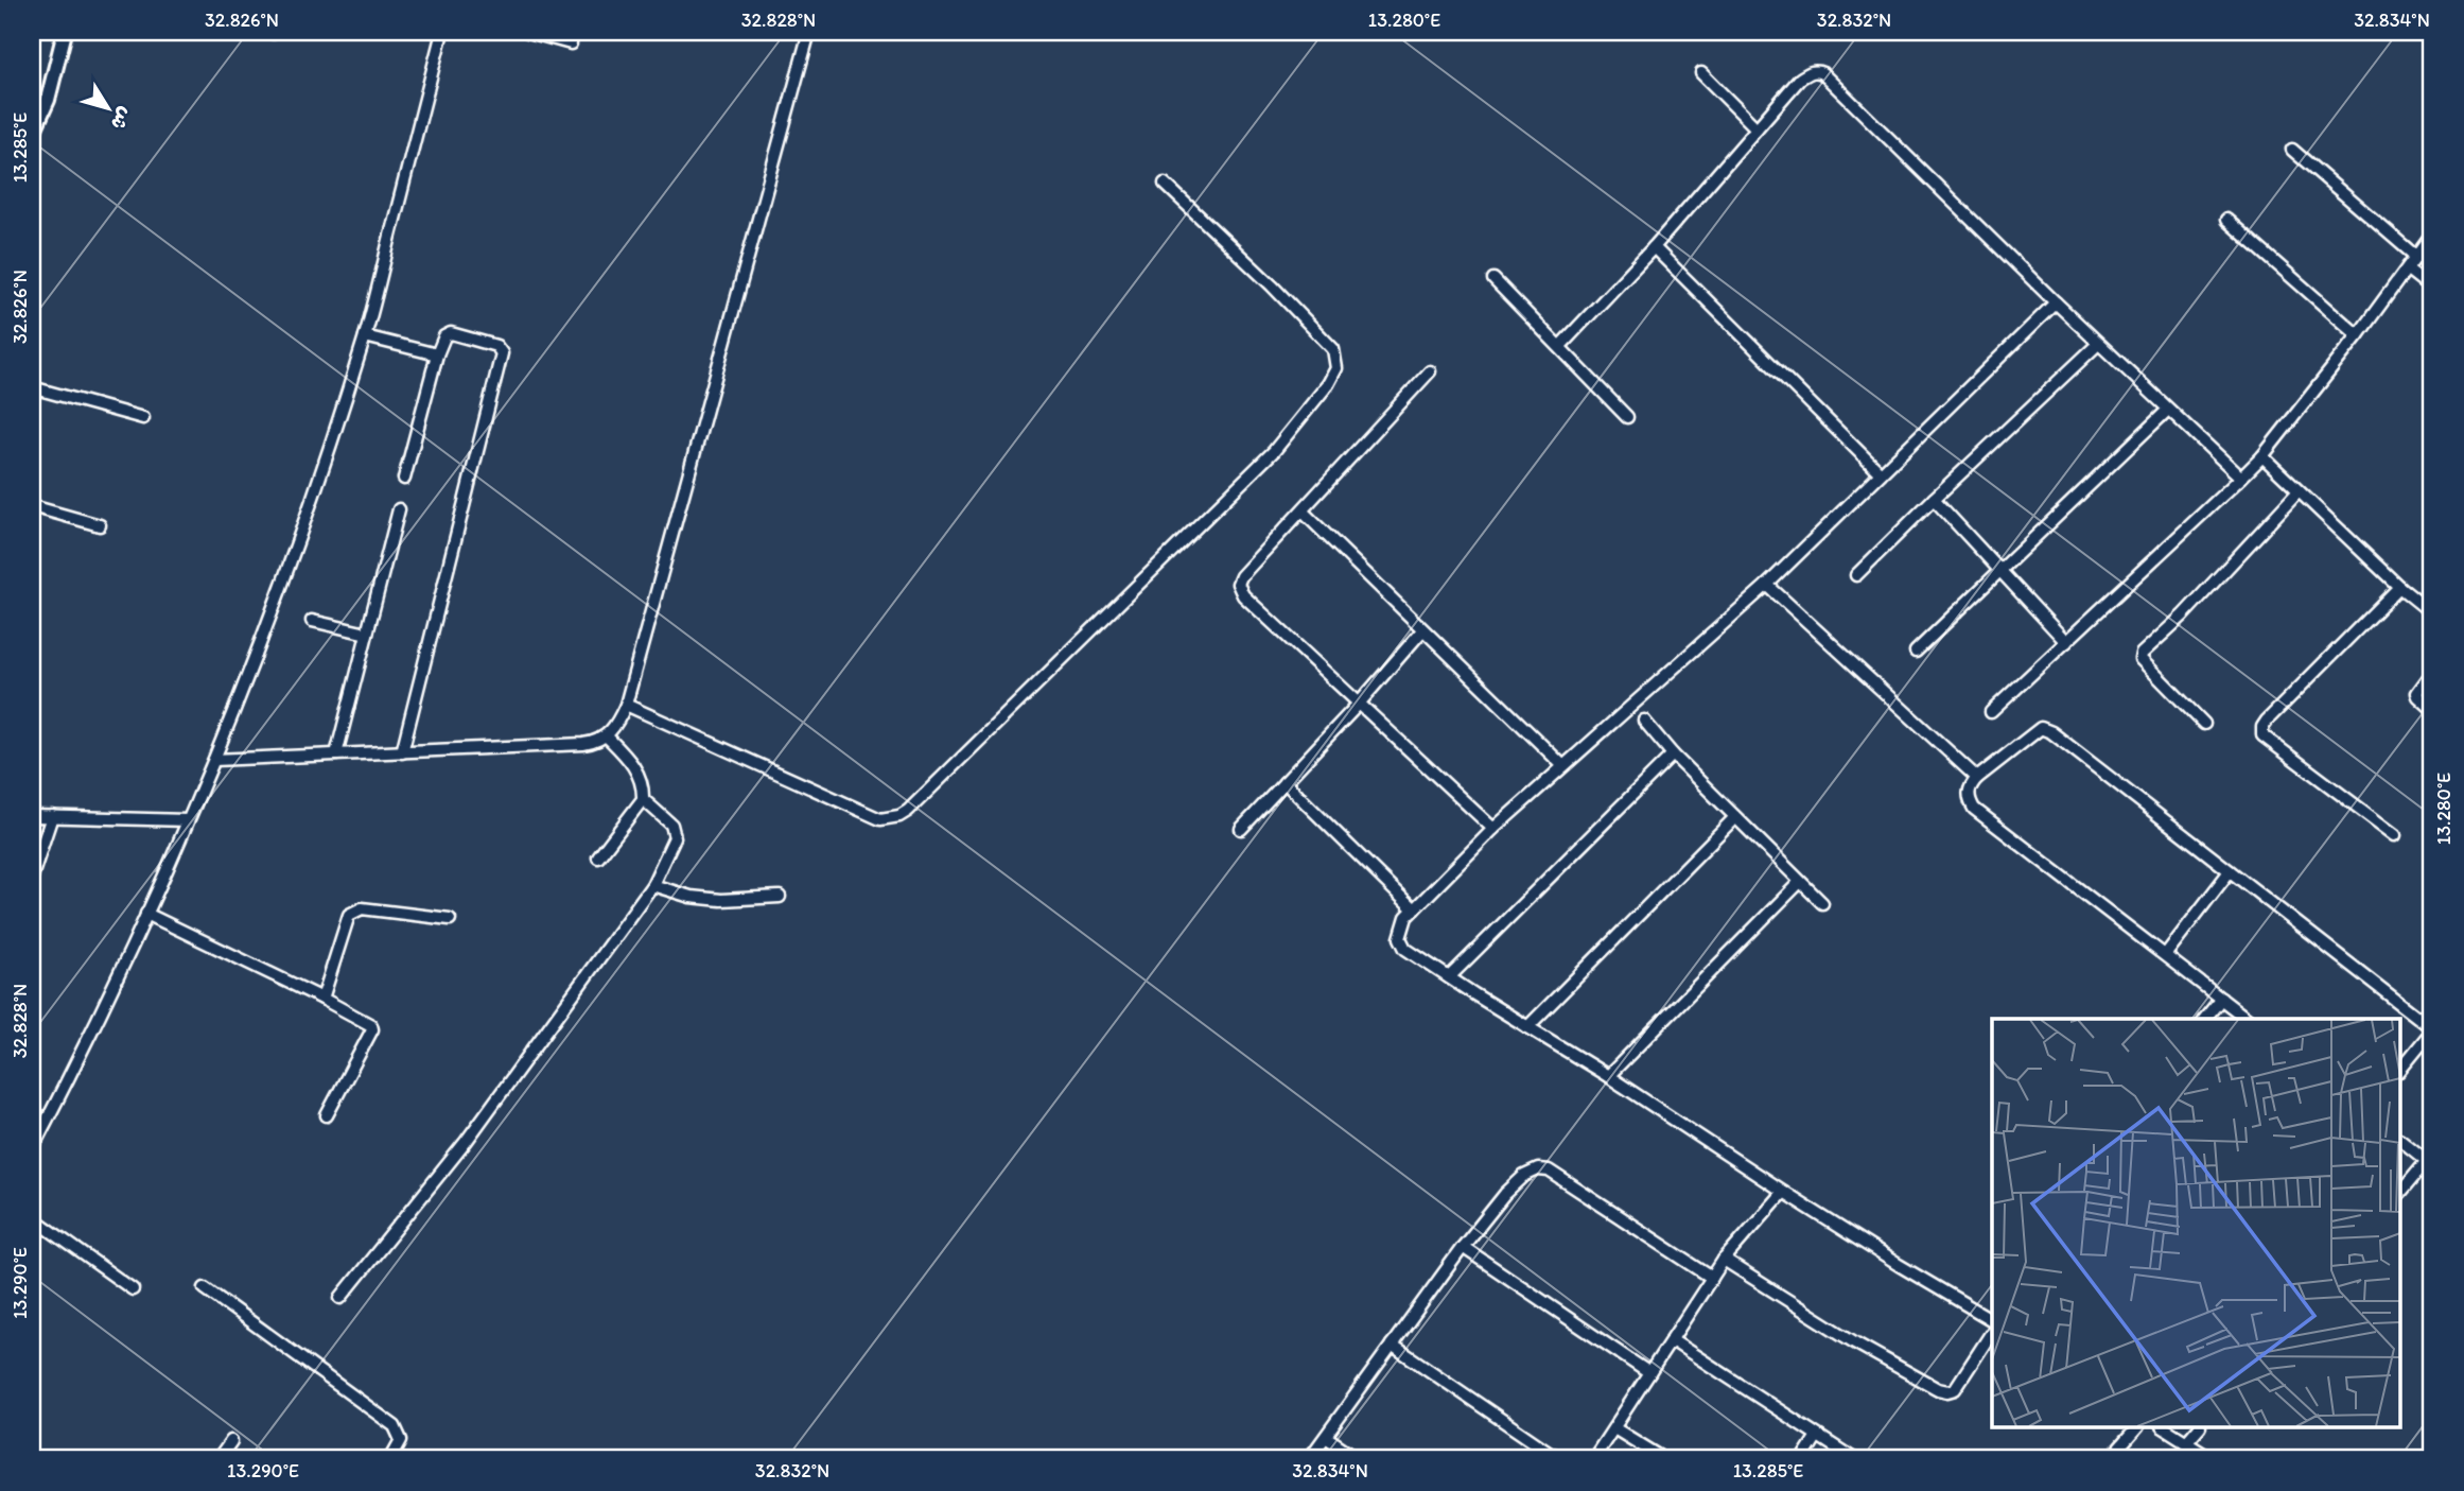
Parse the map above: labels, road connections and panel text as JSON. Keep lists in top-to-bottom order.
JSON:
{
  "north": "bottom right",
  "coordinates": [
    "32.826°N",
    "32.828°N",
    "13.280°E",
    "32.832°N",
    "32.834°N",
    "13.285°E",
    "13.290°E"
  ]
}
